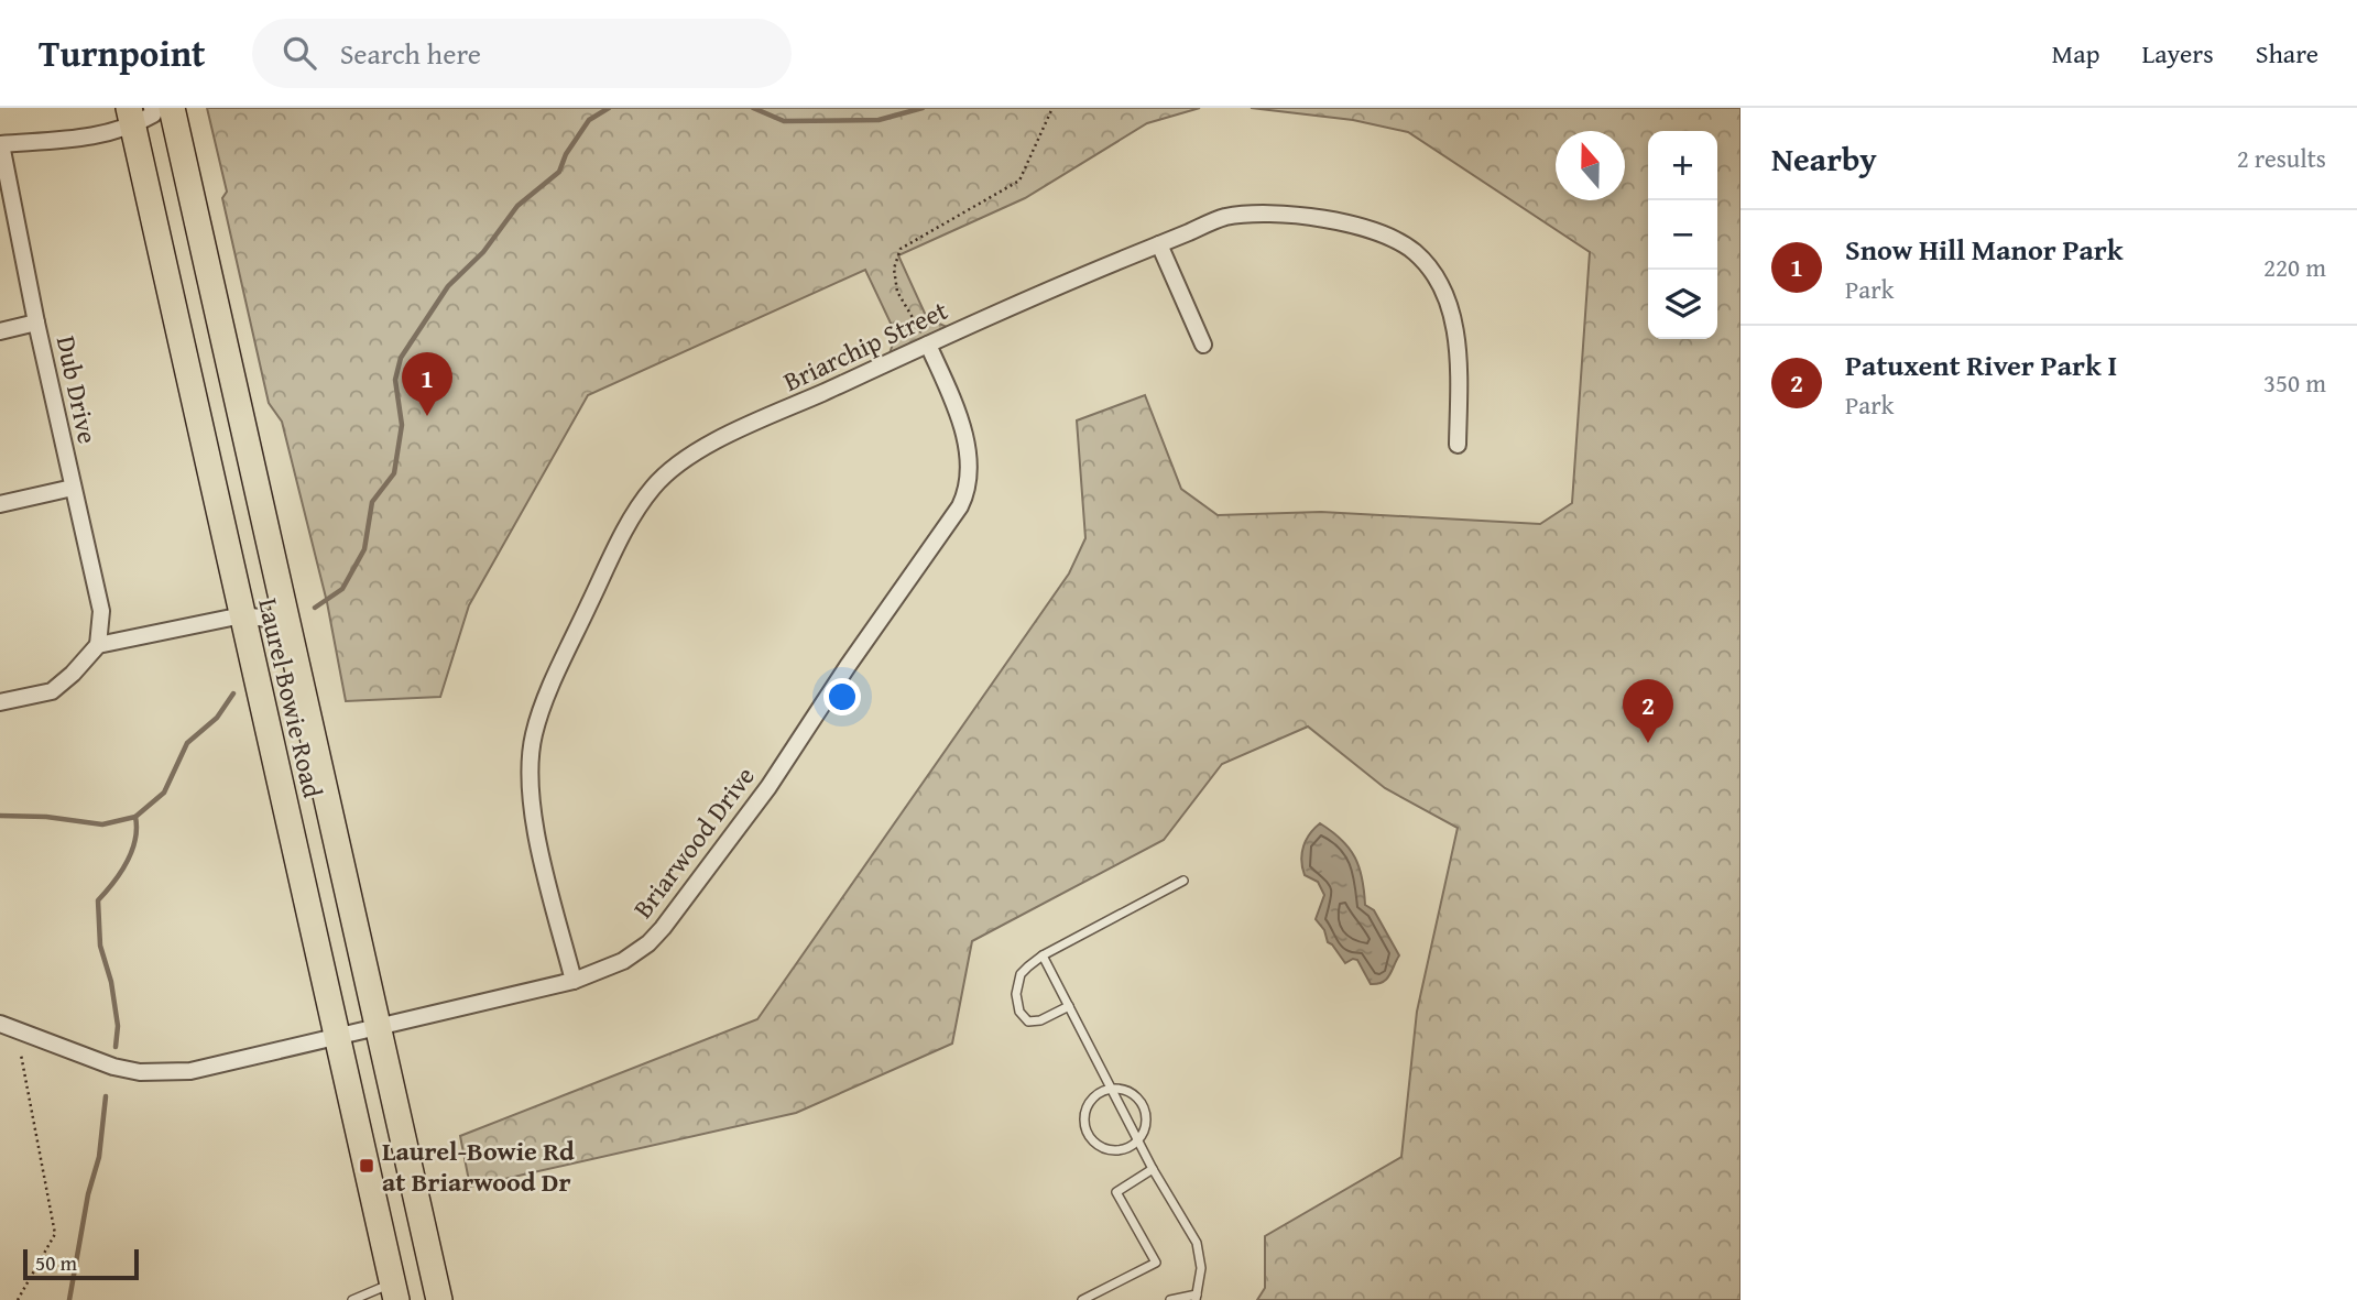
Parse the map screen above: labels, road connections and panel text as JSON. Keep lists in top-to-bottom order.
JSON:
{
  "streets": {
    "main road": ["Laurel Bowie Road"],
    "street": ["Briarchip Street", "Dub Drive", "Briarwood Drive"]
  },
  "crossings": [
    ["Briarchip Street", "Briarwood Drive"],
    ["Laurel Bowie Road", "Briarwood Drive"]
  ],
  "places": {
    "transit": ["Laurel-Bowie Rd at Briarwood Dr"]
  },
  "scale_bar": "50 m",
  "north": "top",
  "page": {
    "header": "Turnpoint",
    "search": "Search here",
    "nav": ["Map", "Layers", "Share"],
    "heading": ["Nearby", "2 results"],
    "map_buttons": ["+", "−"],
    "list": [
      {
        "mark": "1",
        "name": "Snow Hill Manor Park",
        "note": "Park",
        "value": "220 m"
      },
      {
        "mark": "2",
        "name": "Patuxent River Park I",
        "note": "Park",
        "value": "350 m"
      }
    ],
    "pins": ["1", "2"],
    "scale": "50 m"
  }
}
